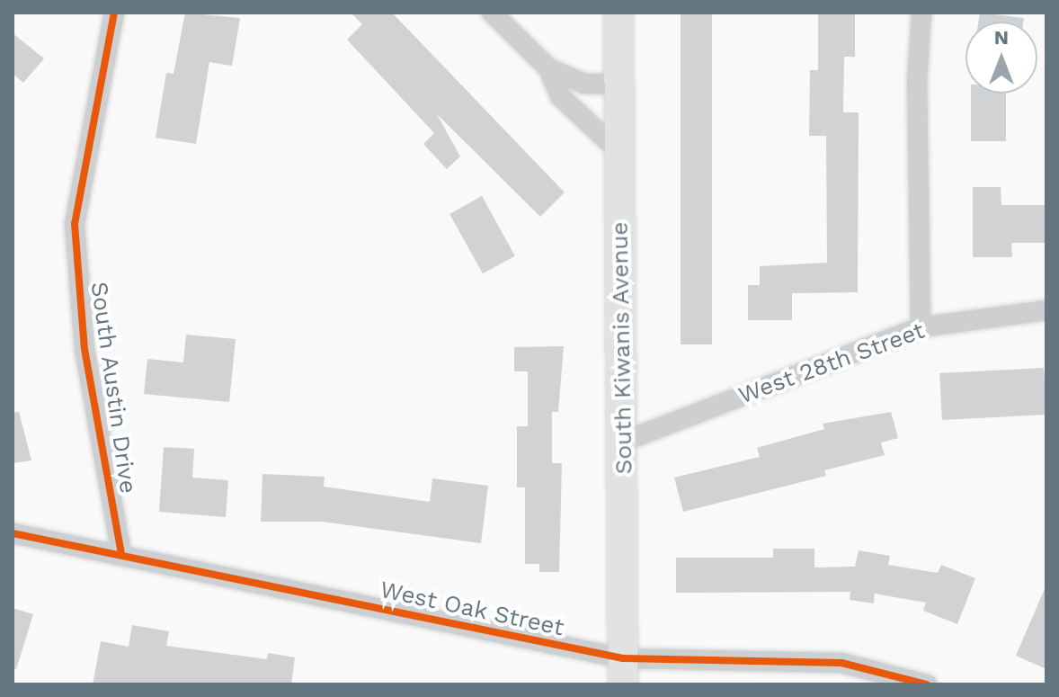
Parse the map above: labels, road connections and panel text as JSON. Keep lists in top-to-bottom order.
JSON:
{
  "streets": {
    "main road": ["South Kiwanis Avenue"],
    "street": ["West 28th Street", "South Austin Drive", "West Oak Street"]
  },
  "crossings": [
    ["South Kiwanis Avenue", "West 28th Street"],
    ["South Kiwanis Avenue", "West Oak Street"],
    ["South Austin Drive", "West Oak Street"]
  ],
  "north": "top"
}
